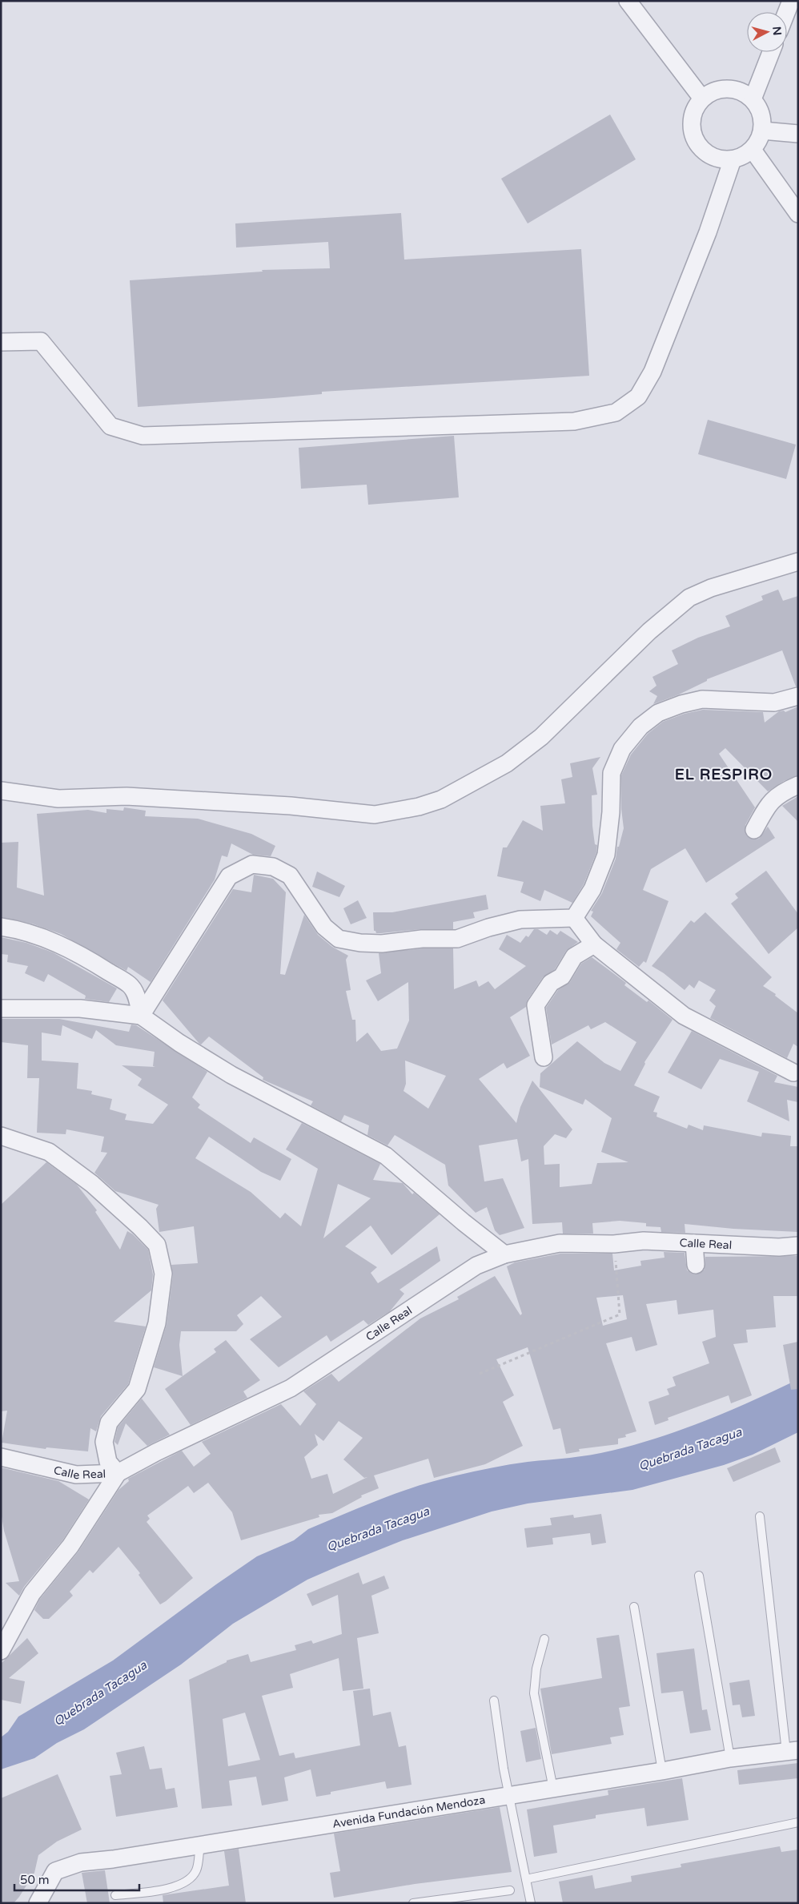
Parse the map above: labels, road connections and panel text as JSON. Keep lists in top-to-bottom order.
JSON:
{
  "streets": {
    "street": ["Calle Real", "Avenida Fundación Mendoza"]
  },
  "districts": ["EL RESPIRO"],
  "water": ["Quebrada Tacagua"],
  "scale_bar": "50 m",
  "north": "right"
}
